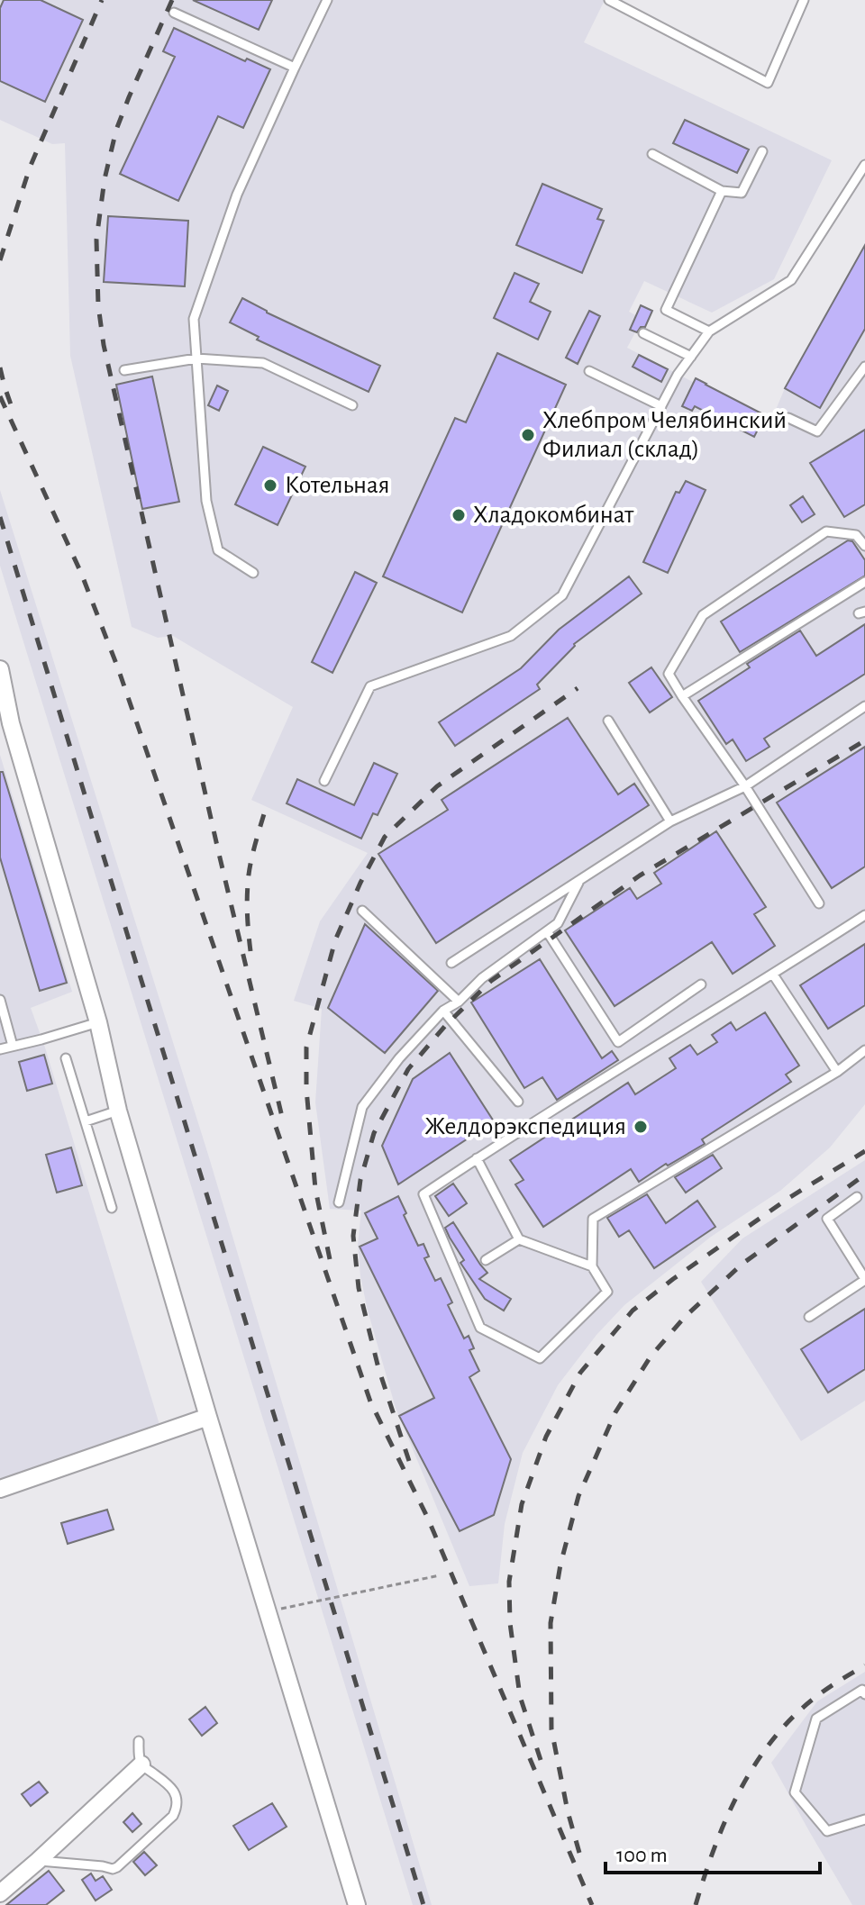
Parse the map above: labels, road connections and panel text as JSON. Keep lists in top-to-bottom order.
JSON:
{
  "places": [
    "Хлебпром Челябинский Филиал (склад)",
    "Котельная",
    "Хладокомбинат",
    "Желдорэкспедиция"
  ],
  "scale_bar": "100 m"
}
